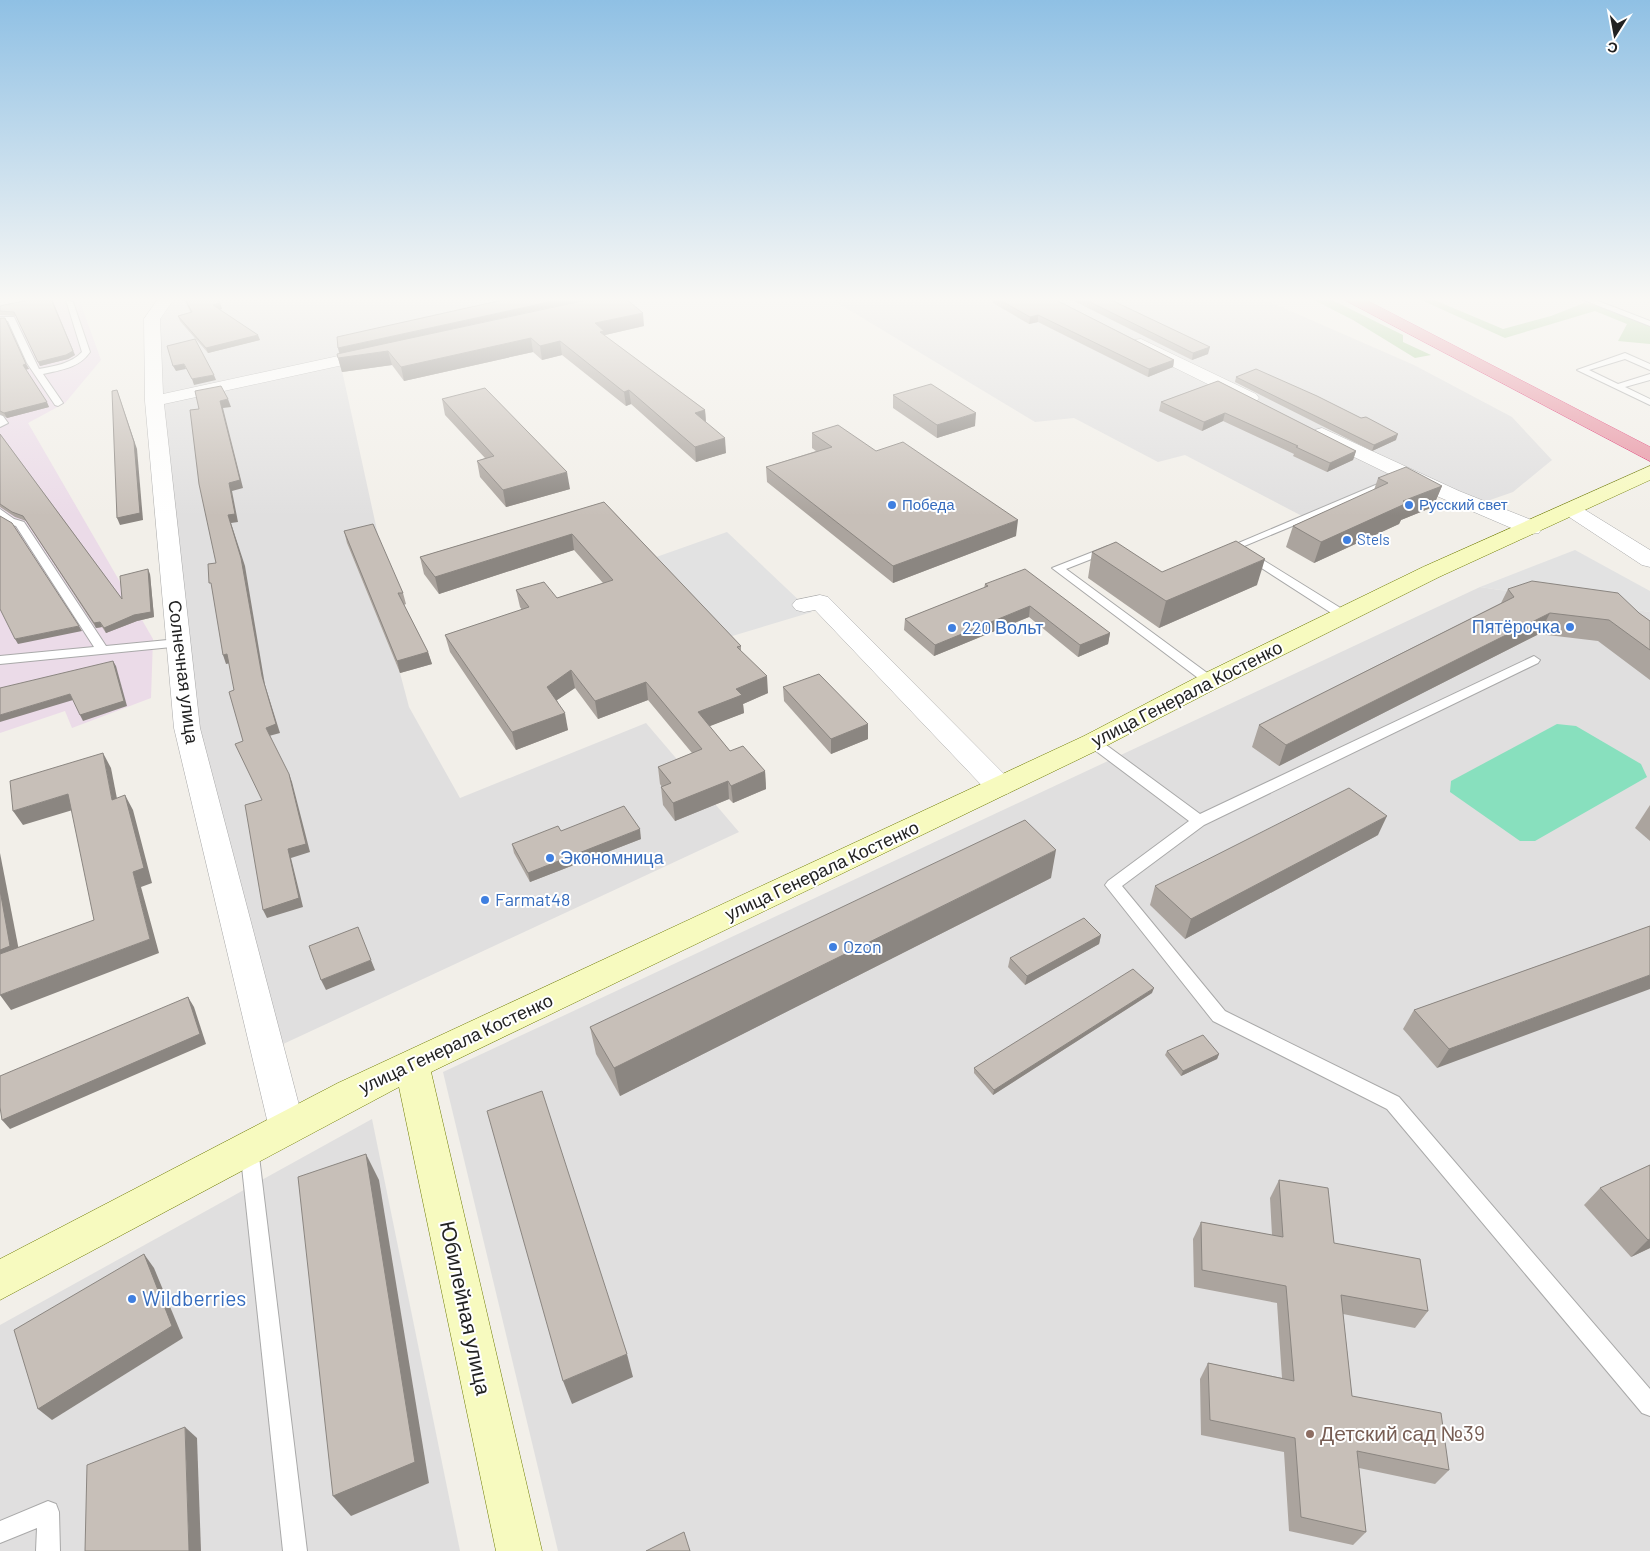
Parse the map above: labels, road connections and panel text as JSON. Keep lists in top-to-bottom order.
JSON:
{
  "streets": {
    "main road": ["улица Генерала Костенко", "Юбилейная улица"],
    "street": ["Солнечная улица"]
  },
  "crossings": [
    ["Солнечная улица", "улица Генерала Костенко"],
    ["улица Генерала Костенко", "Юбилейная улица"]
  ],
  "places": [
    "Победа",
    "Русский свет",
    "Stels",
    "Пятёрочка",
    "220 Вольт",
    "Экономница",
    "Farmat48",
    "Ozon",
    "Wildberries",
    "Детский сад №39"
  ],
  "north": "bottom"
}
